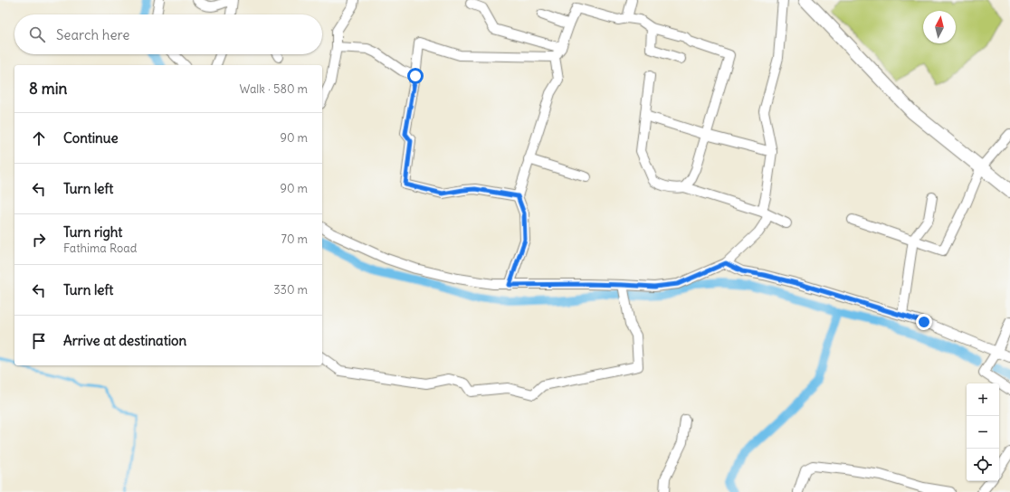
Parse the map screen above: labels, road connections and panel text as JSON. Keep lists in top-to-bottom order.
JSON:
{
  "north": "top",
  "page": {
    "search": "Search here",
    "heading": ["8 min", "Walk · 580 m"],
    "list": [
      ["Continue", "90 m"],
      ["Turn left", "90 m"],
      ["Turn right", "Fathima Road", "70 m"],
      ["Turn left", "330 m"],
      "Arrive at destination"
    ],
    "map_buttons": ["+", "−"]
  }
}
